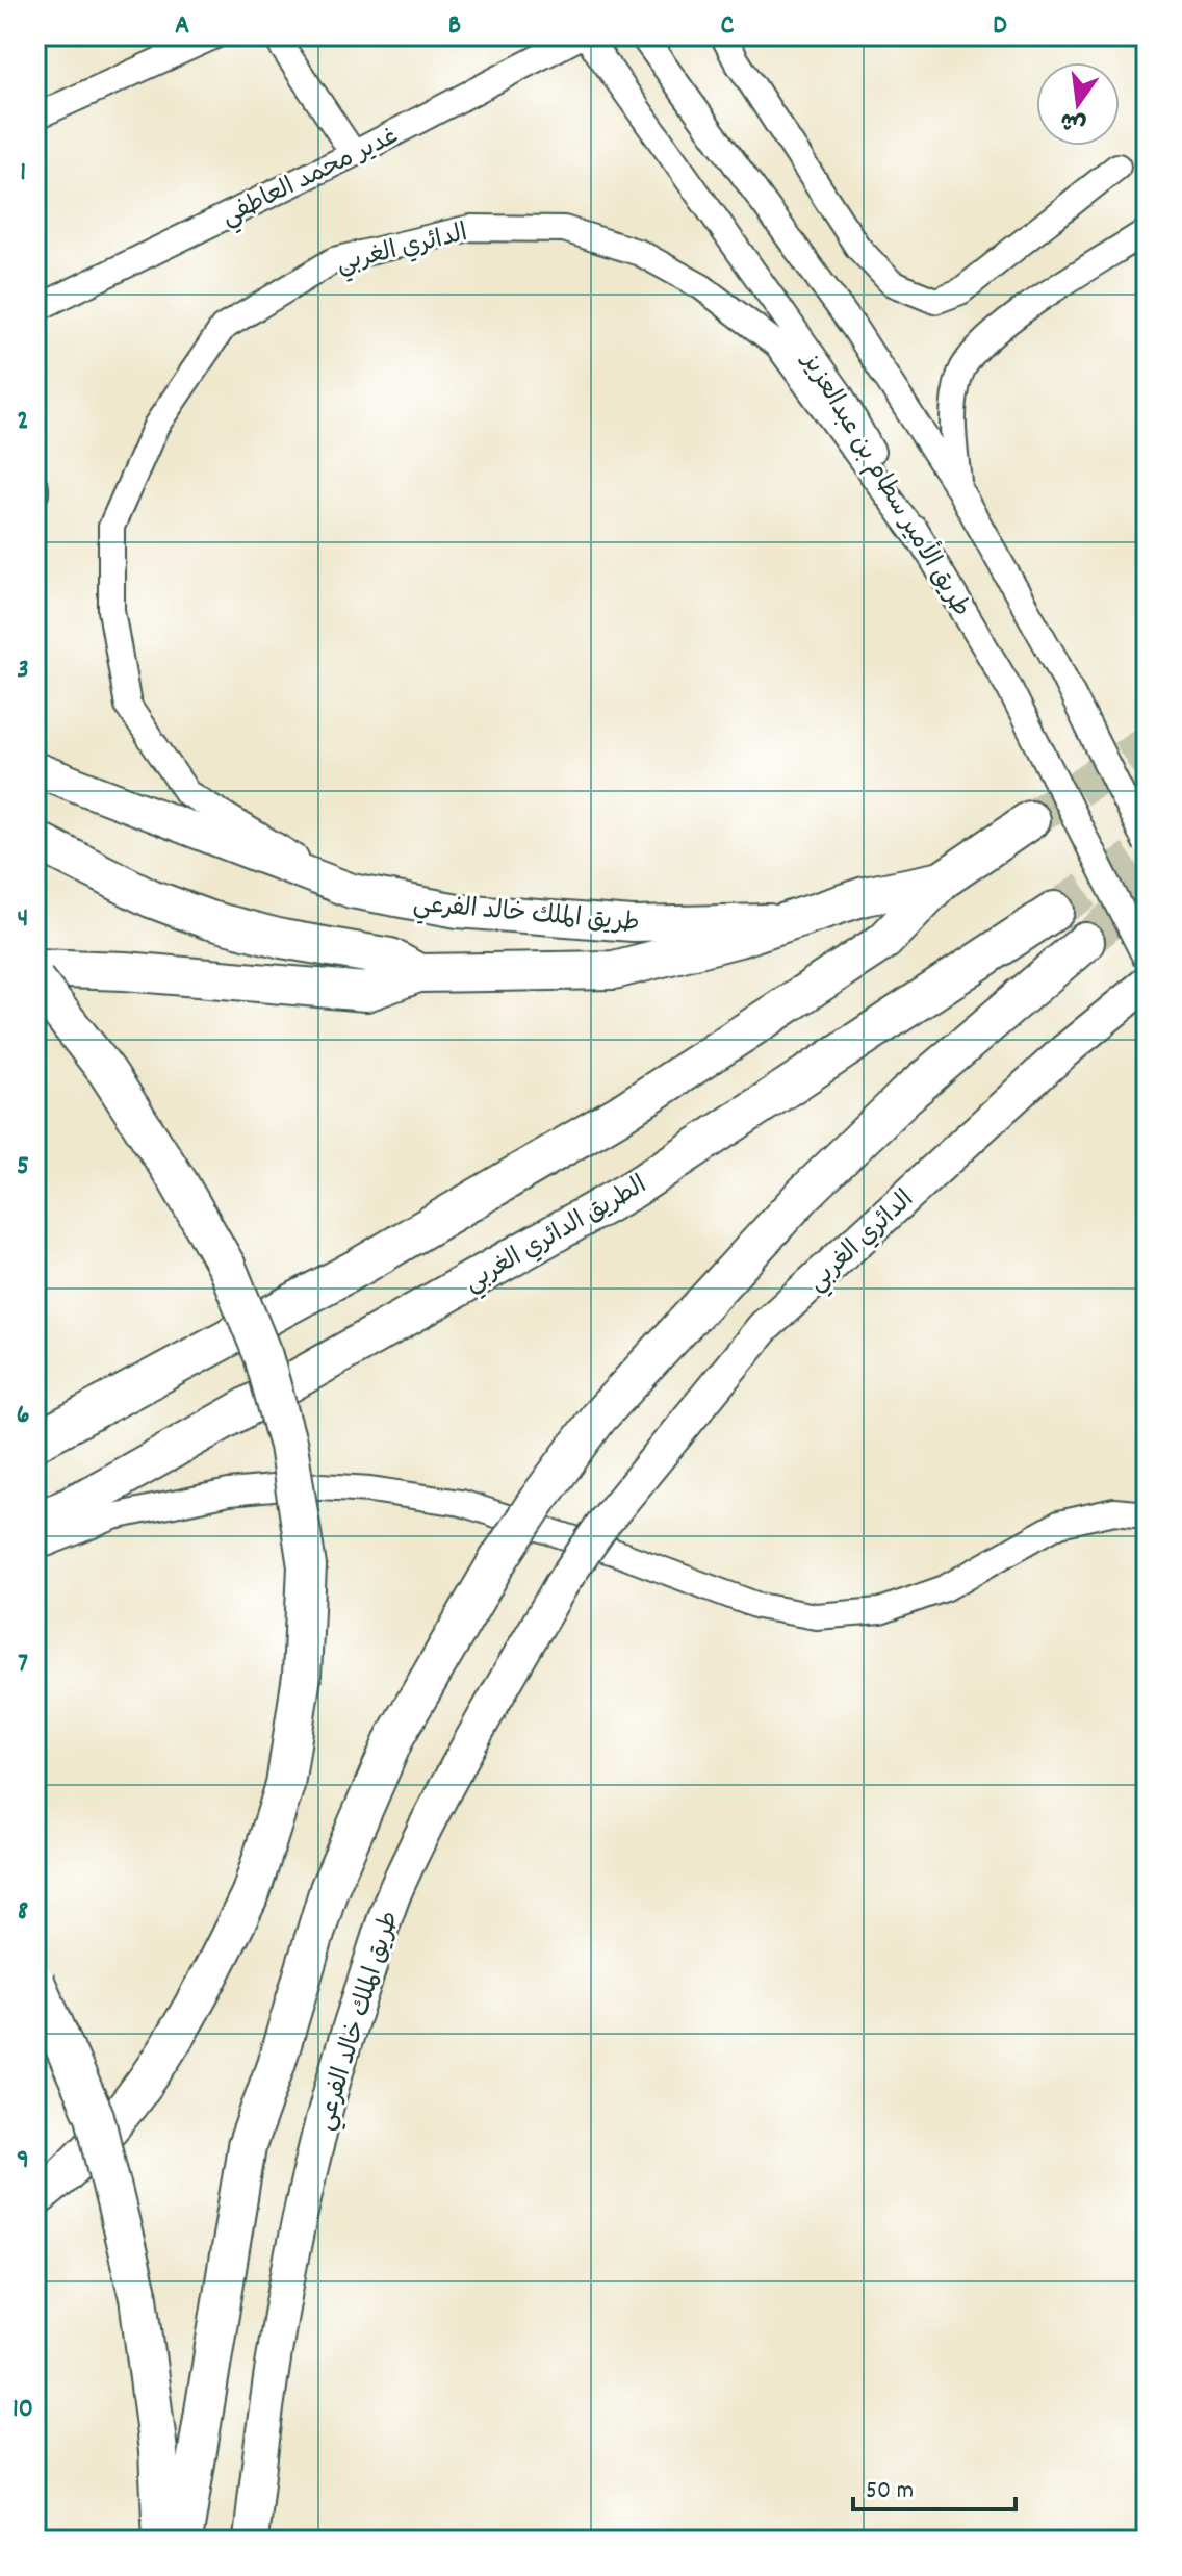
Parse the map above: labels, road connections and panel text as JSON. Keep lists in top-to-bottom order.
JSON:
{
  "streets": {
    "highway": ["الطريق الدائري الغربي"],
    "main road": ["الدائري الغربي", "طريق الملك خالد الفرعي"],
    "street": ["غدير محمد العاطفي", "طريق الأمير سطام بن عبدالعزيز"]
  },
  "crossings": [
    ["غدير محمد العاطفي", "طريق الأمير سطام بن عبدالعزيز"],
    ["الدائري الغربي", "طريق الأمير سطام بن عبدالعزيز"],
    ["الدائري الغربي", "طريق الملك خالد الفرعي"]
  ],
  "scale_bar": "50 m",
  "north": "bottom",
  "grid": {
    "columns": [
      "A",
      "B",
      "C",
      "D"
    ],
    "rows": [
      "1",
      "2",
      "3",
      "4",
      "5",
      "6",
      "7",
      "8",
      "9",
      "10"
    ]
  }
}
